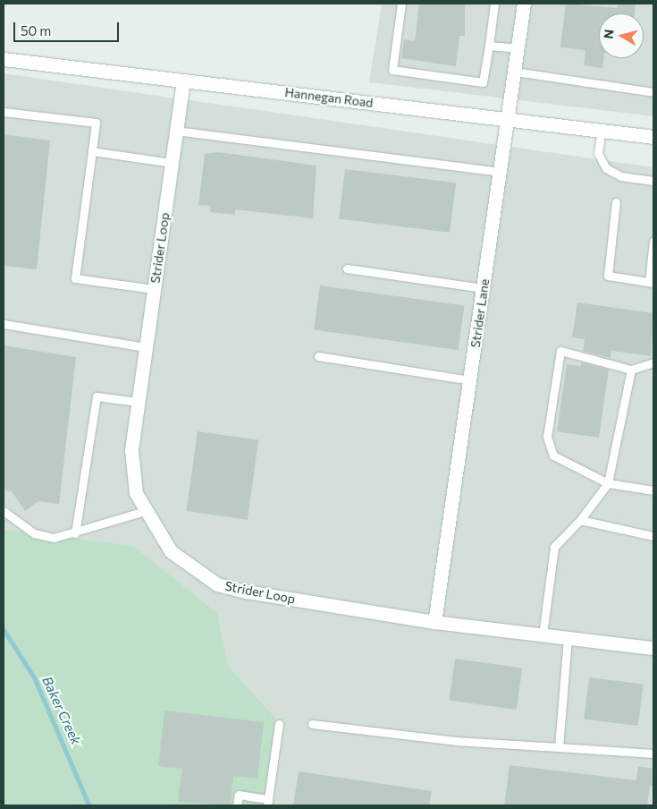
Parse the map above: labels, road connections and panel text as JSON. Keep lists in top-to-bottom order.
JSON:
{
  "streets": {
    "street": ["Hannegan Road", "Strider Loop", "Strider Lane"]
  },
  "crossings": [
    ["Hannegan Road", "Strider Loop"],
    ["Hannegan Road", "Strider Lane"],
    ["Strider Loop", "Strider Lane"]
  ],
  "water": ["Baker Creek"],
  "scale_bar": "50 m",
  "north": "left"
}
